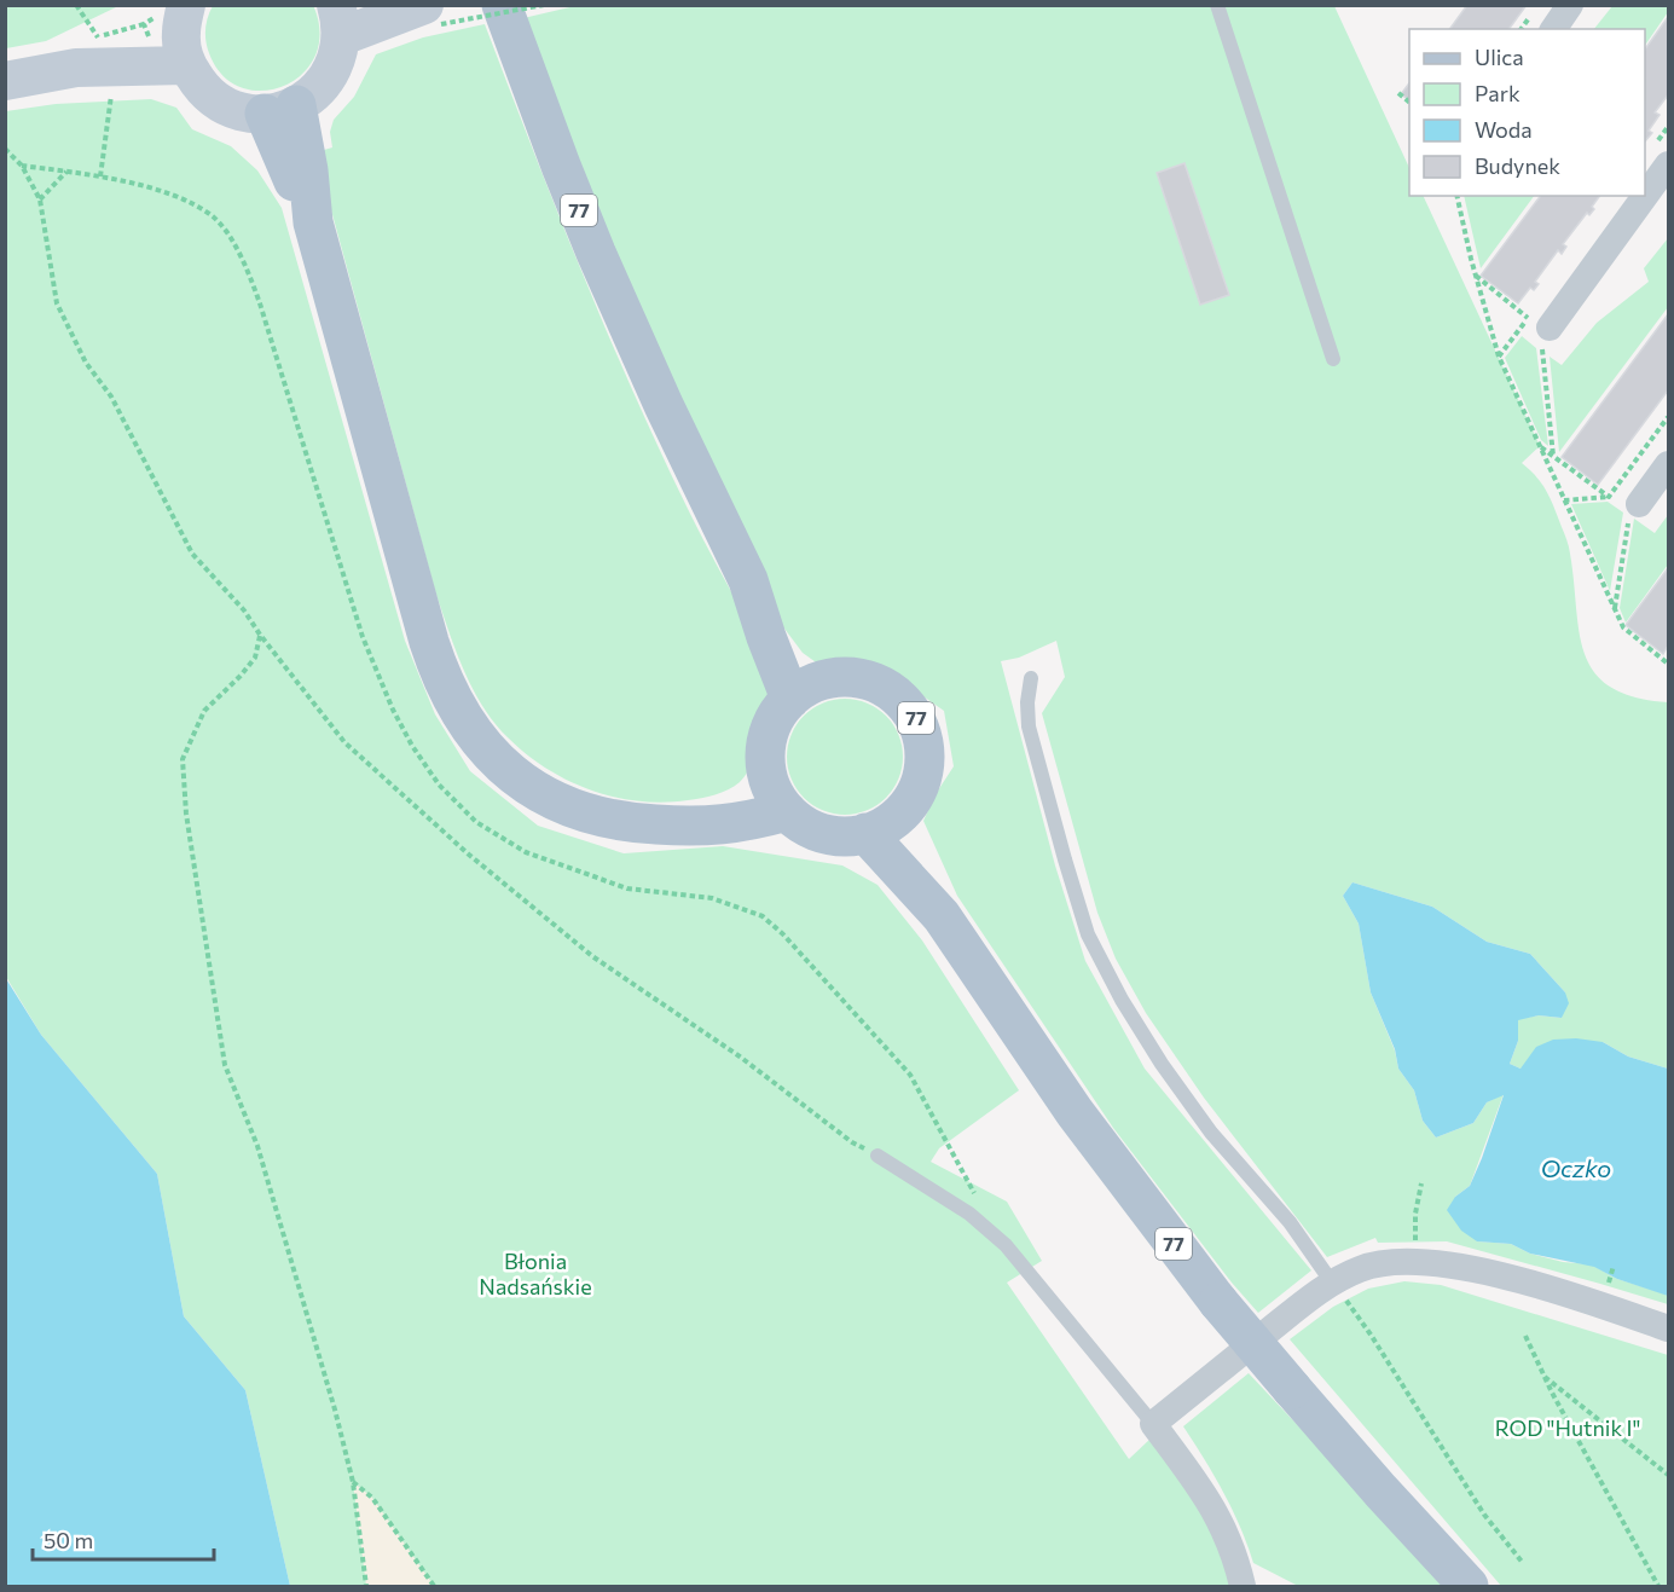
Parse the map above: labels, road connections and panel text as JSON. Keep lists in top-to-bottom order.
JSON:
{
  "streets": {
    "main road": ["77"]
  },
  "water": ["Oczko"],
  "parks": ["Błonia Nadsańskie", "ROD \"Hutnik I\""],
  "legend": [
    "Ulica",
    "Park",
    "Woda",
    "Budynek"
  ],
  "scale_bar": "50 m"
}
